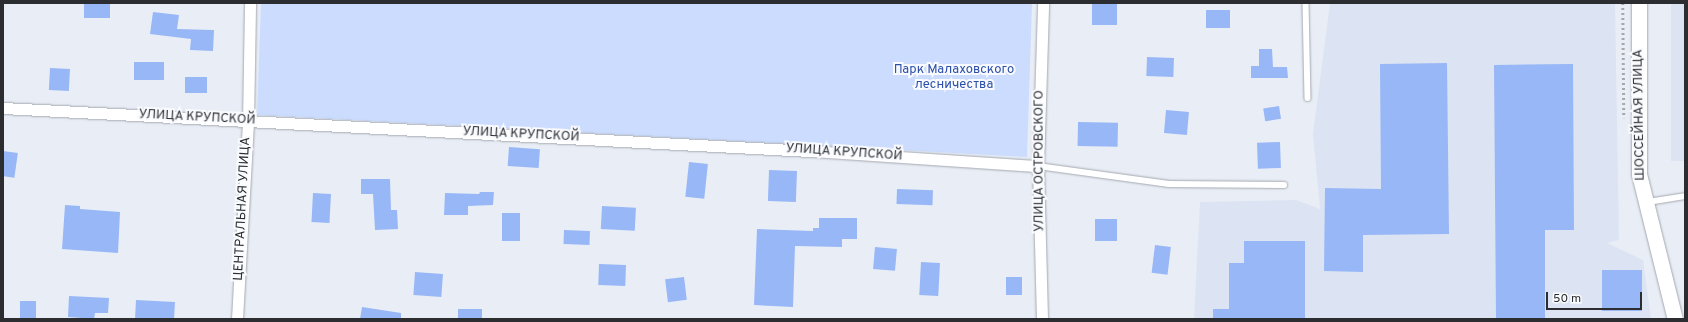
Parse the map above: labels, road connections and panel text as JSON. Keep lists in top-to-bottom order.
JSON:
{
  "streets": {
    "main road": ["ШОССЕЙНАЯ УЛИЦА"],
    "street": ["УЛИЦА КРУПСКОЙ", "УЛИЦА ОСТРОВСКОГО", "ЦЕНТРАЛЬНАЯ УЛИЦА"]
  },
  "crossings": [
    ["УЛИЦА КРУПСКОЙ", "УЛИЦА ОСТРОВСКОГО"],
    ["УЛИЦА КРУПСКОЙ", "ЦЕНТРАЛЬНАЯ УЛИЦА"]
  ],
  "parks": ["Парк Малаховского лесничества"],
  "scale_bar": "50 m"
}
